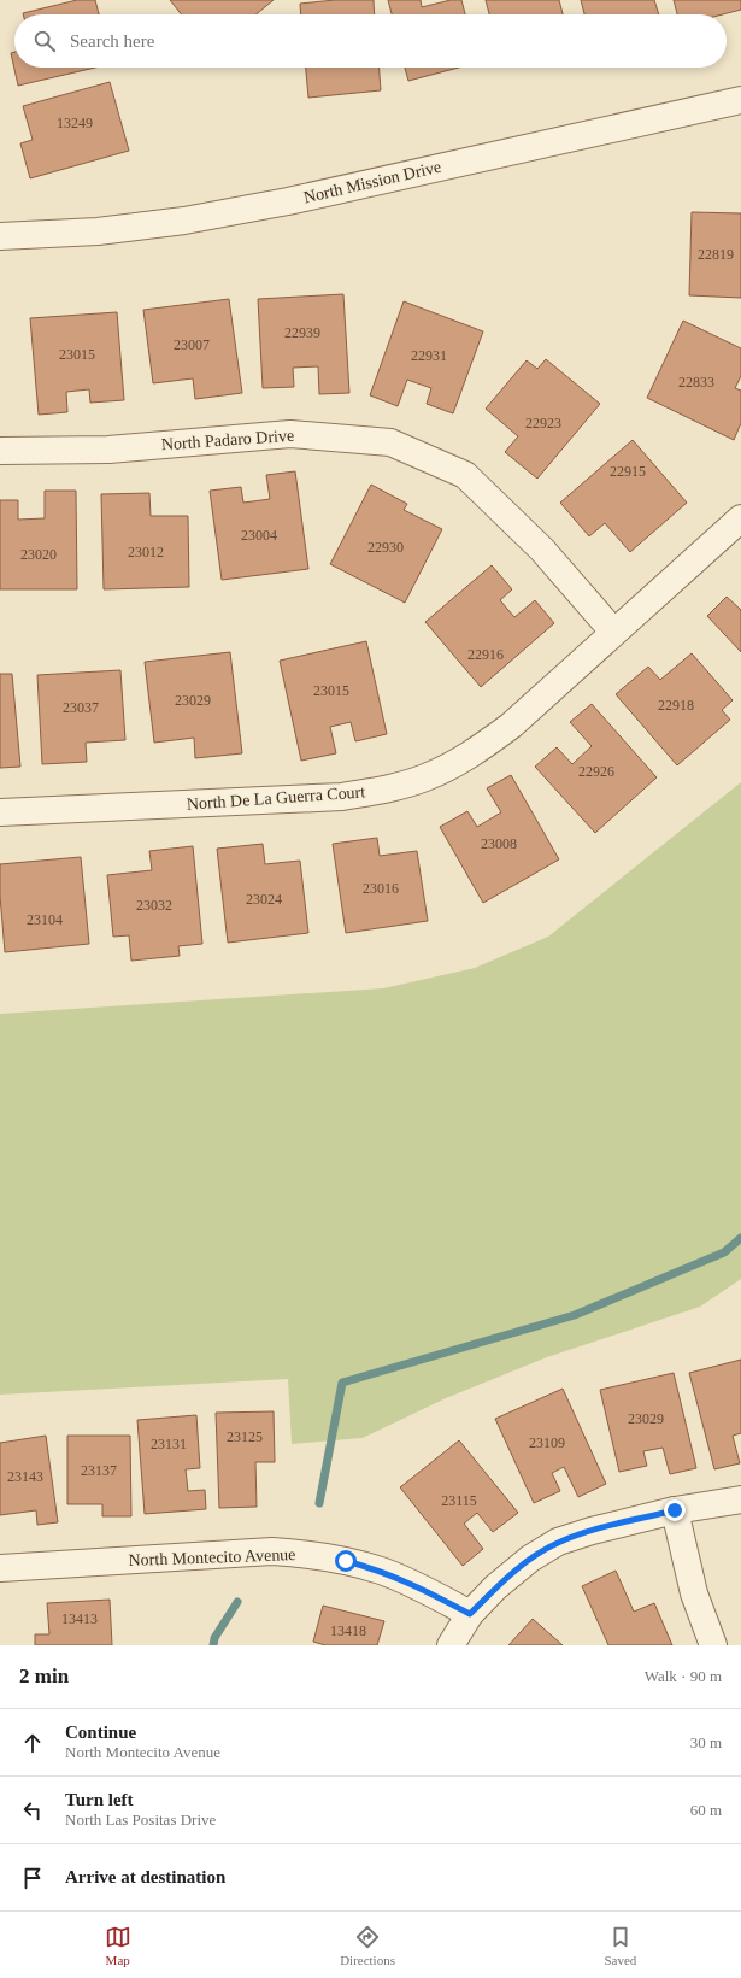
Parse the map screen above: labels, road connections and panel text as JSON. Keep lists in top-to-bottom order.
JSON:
{
  "streets": {
    "street": [
      "North Mission Drive",
      "North Padaro Drive",
      "North De La Guerra Court",
      "North Montecito Avenue"
    ]
  },
  "crossings": [
    ["North Padaro Drive", "North De La Guerra Court"]
  ],
  "house_numbers": [
    "13249",
    "22819",
    "22939",
    "23007",
    "23015",
    "22931",
    "22833",
    "22923",
    "22915",
    "23004",
    "22930",
    "23012",
    "23020",
    "22916",
    "23015",
    "23029",
    "22918",
    "23037",
    "22926",
    "23008",
    "23016",
    "23024",
    "23032",
    "23104",
    "23029",
    "23125",
    "23109",
    "23131",
    "23137",
    "23143",
    "23115",
    "13413",
    "13418"
  ],
  "page": {
    "search": "Search here",
    "heading": ["2 min", "Walk · 90 m"],
    "list": [
      ["Continue", "North Montecito Avenue", "30 m"],
      ["Turn left", "North Las Positas Drive", "60 m"],
      "Arrive at destination"
    ],
    "nav": ["Map", "Directions", "Saved"]
  }
}
